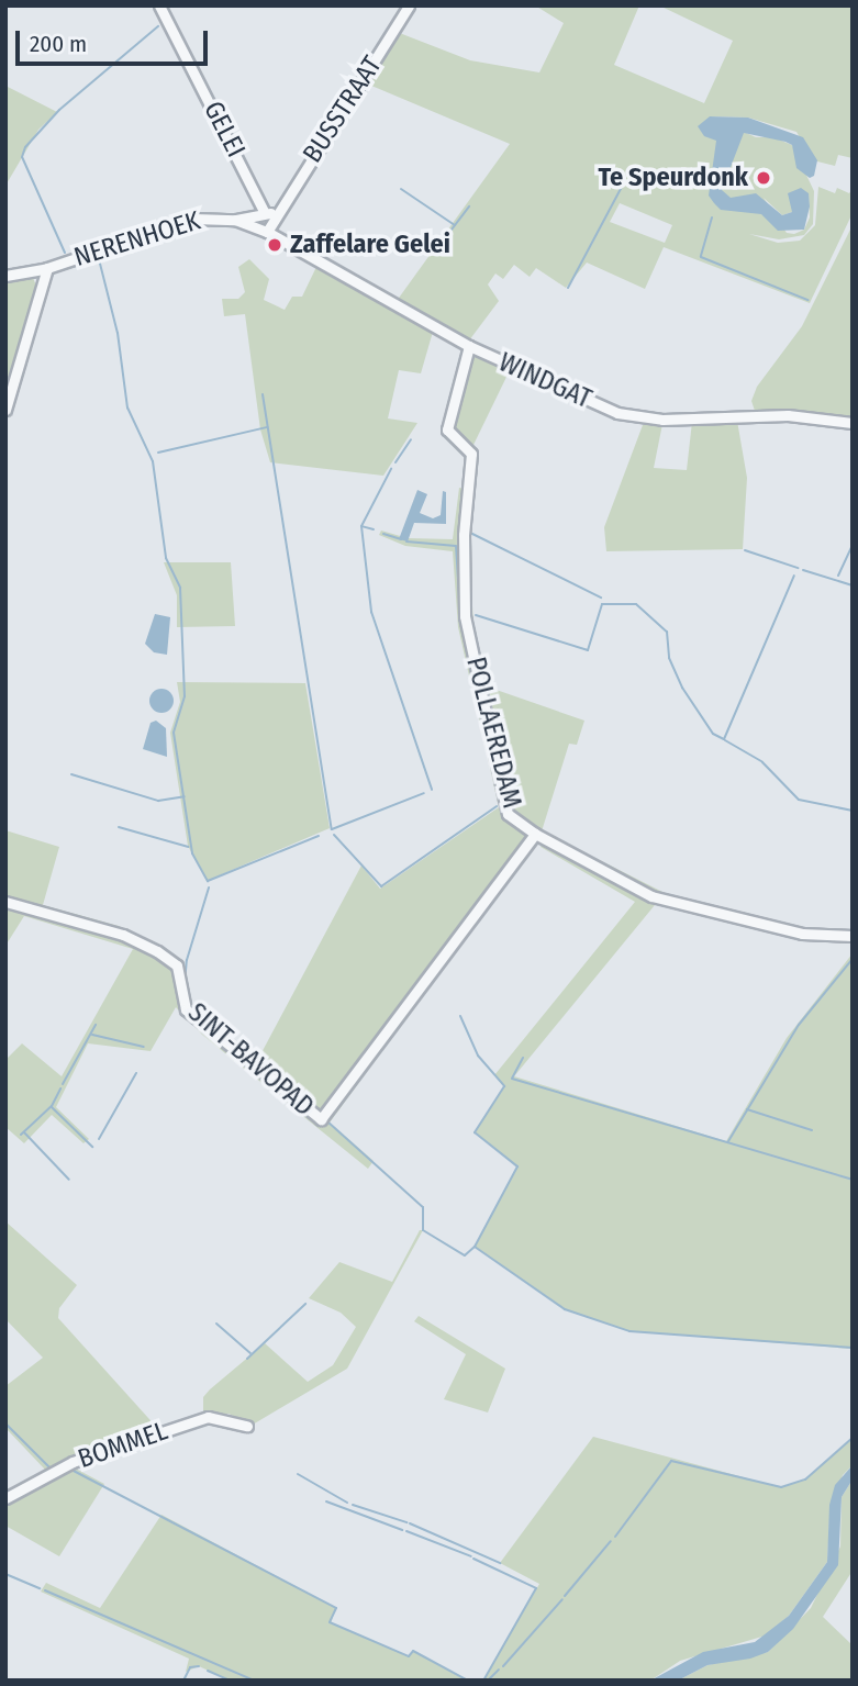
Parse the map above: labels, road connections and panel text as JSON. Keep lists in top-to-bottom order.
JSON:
{
  "streets": {
    "street": [
      "BUSSTRAAT",
      "GELEI",
      "NERENHOEK",
      "WINDGAT",
      "POLLAEREDAM",
      "SINT-BAVOPAD",
      "BOMMEL"
    ]
  },
  "crossings": [
    ["BUSSTRAAT", "GELEI"],
    ["BUSSTRAAT", "NERENHOEK"],
    ["BUSSTRAAT", "WINDGAT"],
    ["NERENHOEK", "WINDGAT"],
    ["WINDGAT", "POLLAEREDAM"],
    ["POLLAEREDAM", "SINT-BAVOPAD"]
  ],
  "places": ["Te Speurdonk", "Zaffelare Gelei"],
  "scale_bar": "200 m"
}
